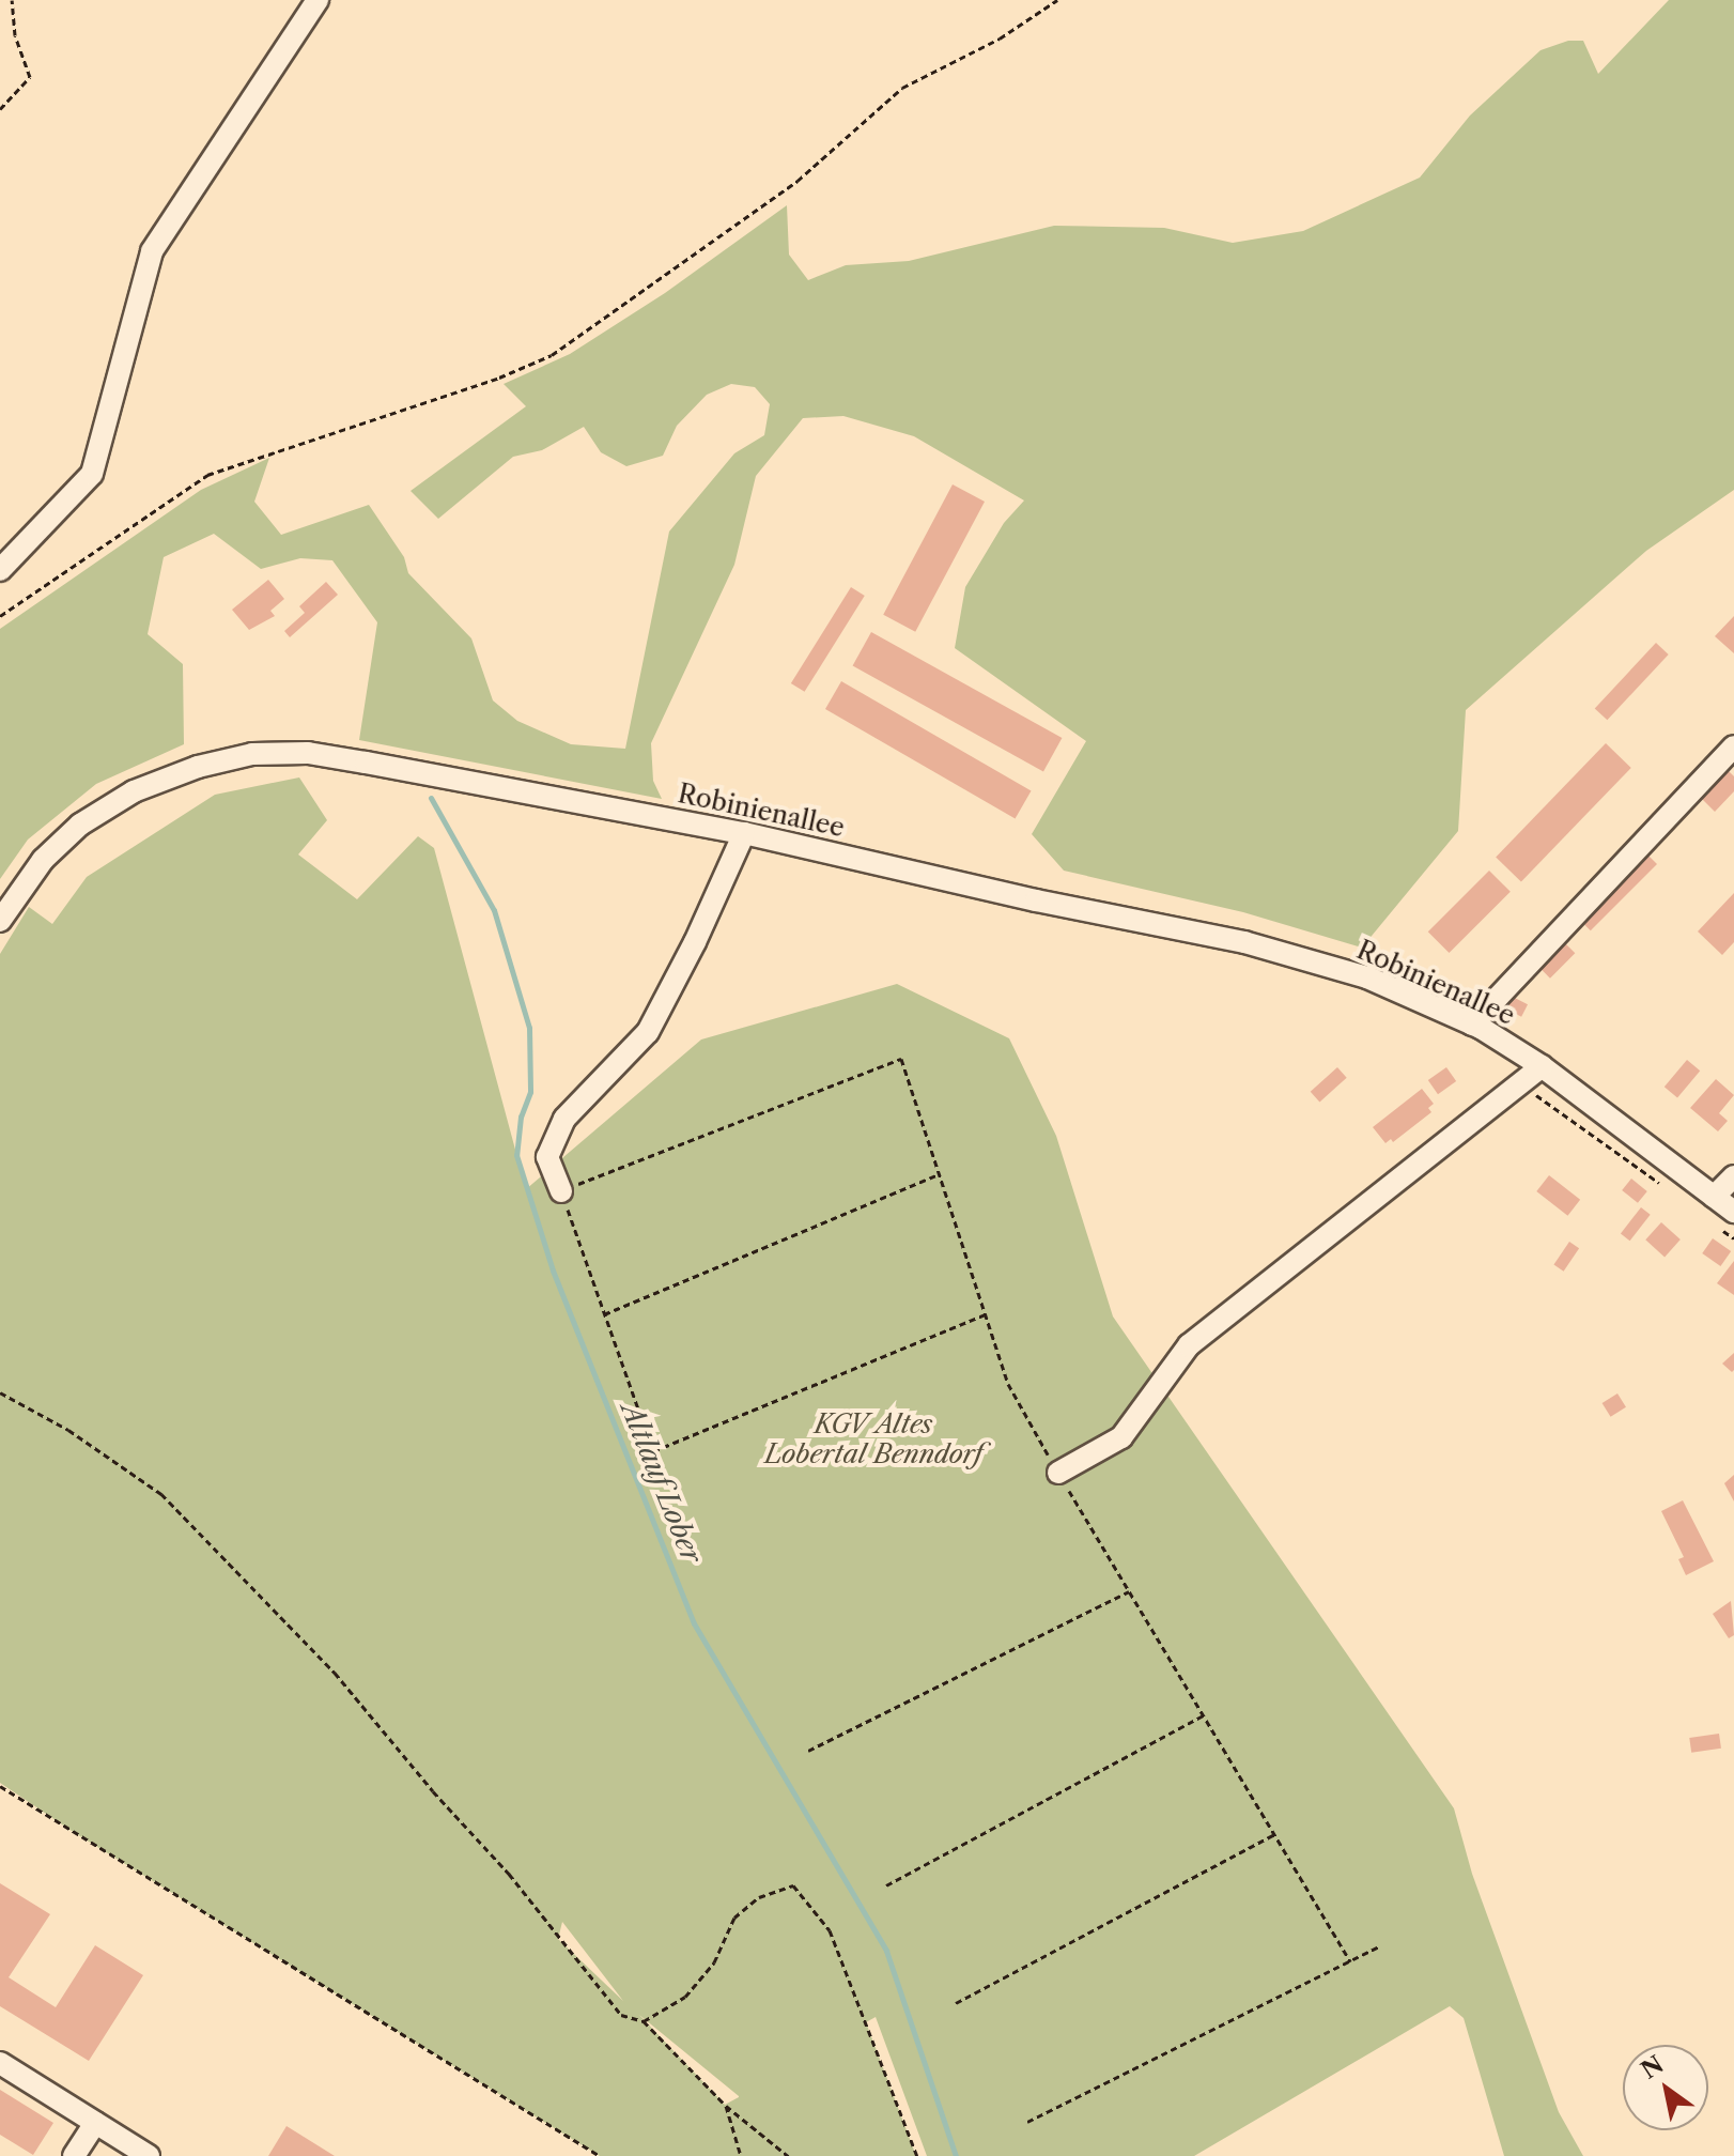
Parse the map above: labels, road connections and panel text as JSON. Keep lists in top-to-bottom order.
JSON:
{
  "streets": {
    "street": ["Robinienallee"]
  },
  "water": ["Altlauf Lober"],
  "parks": ["KGV Altes Lobertal Benndorf"],
  "north": "top left"
}
